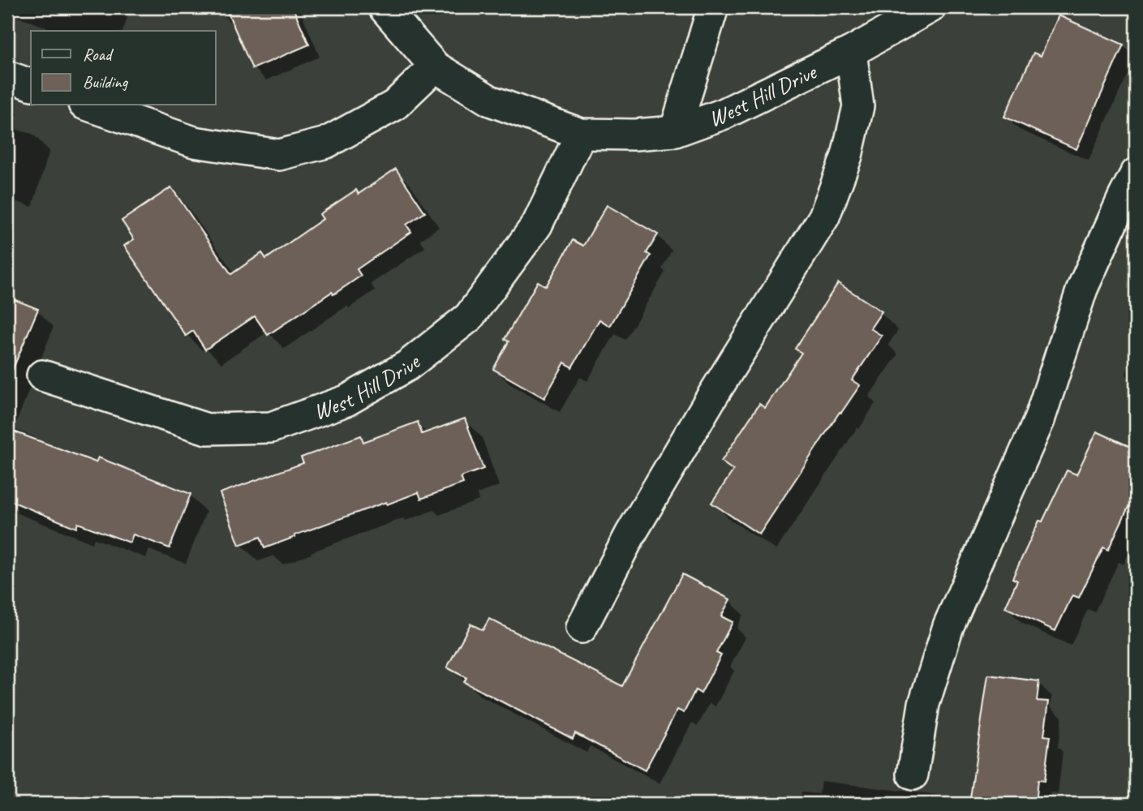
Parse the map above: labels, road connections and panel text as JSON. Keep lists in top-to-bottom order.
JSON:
{
  "streets": {
    "street": ["West Hill Drive"]
  },
  "legend": ["Road", "Building"]
}
